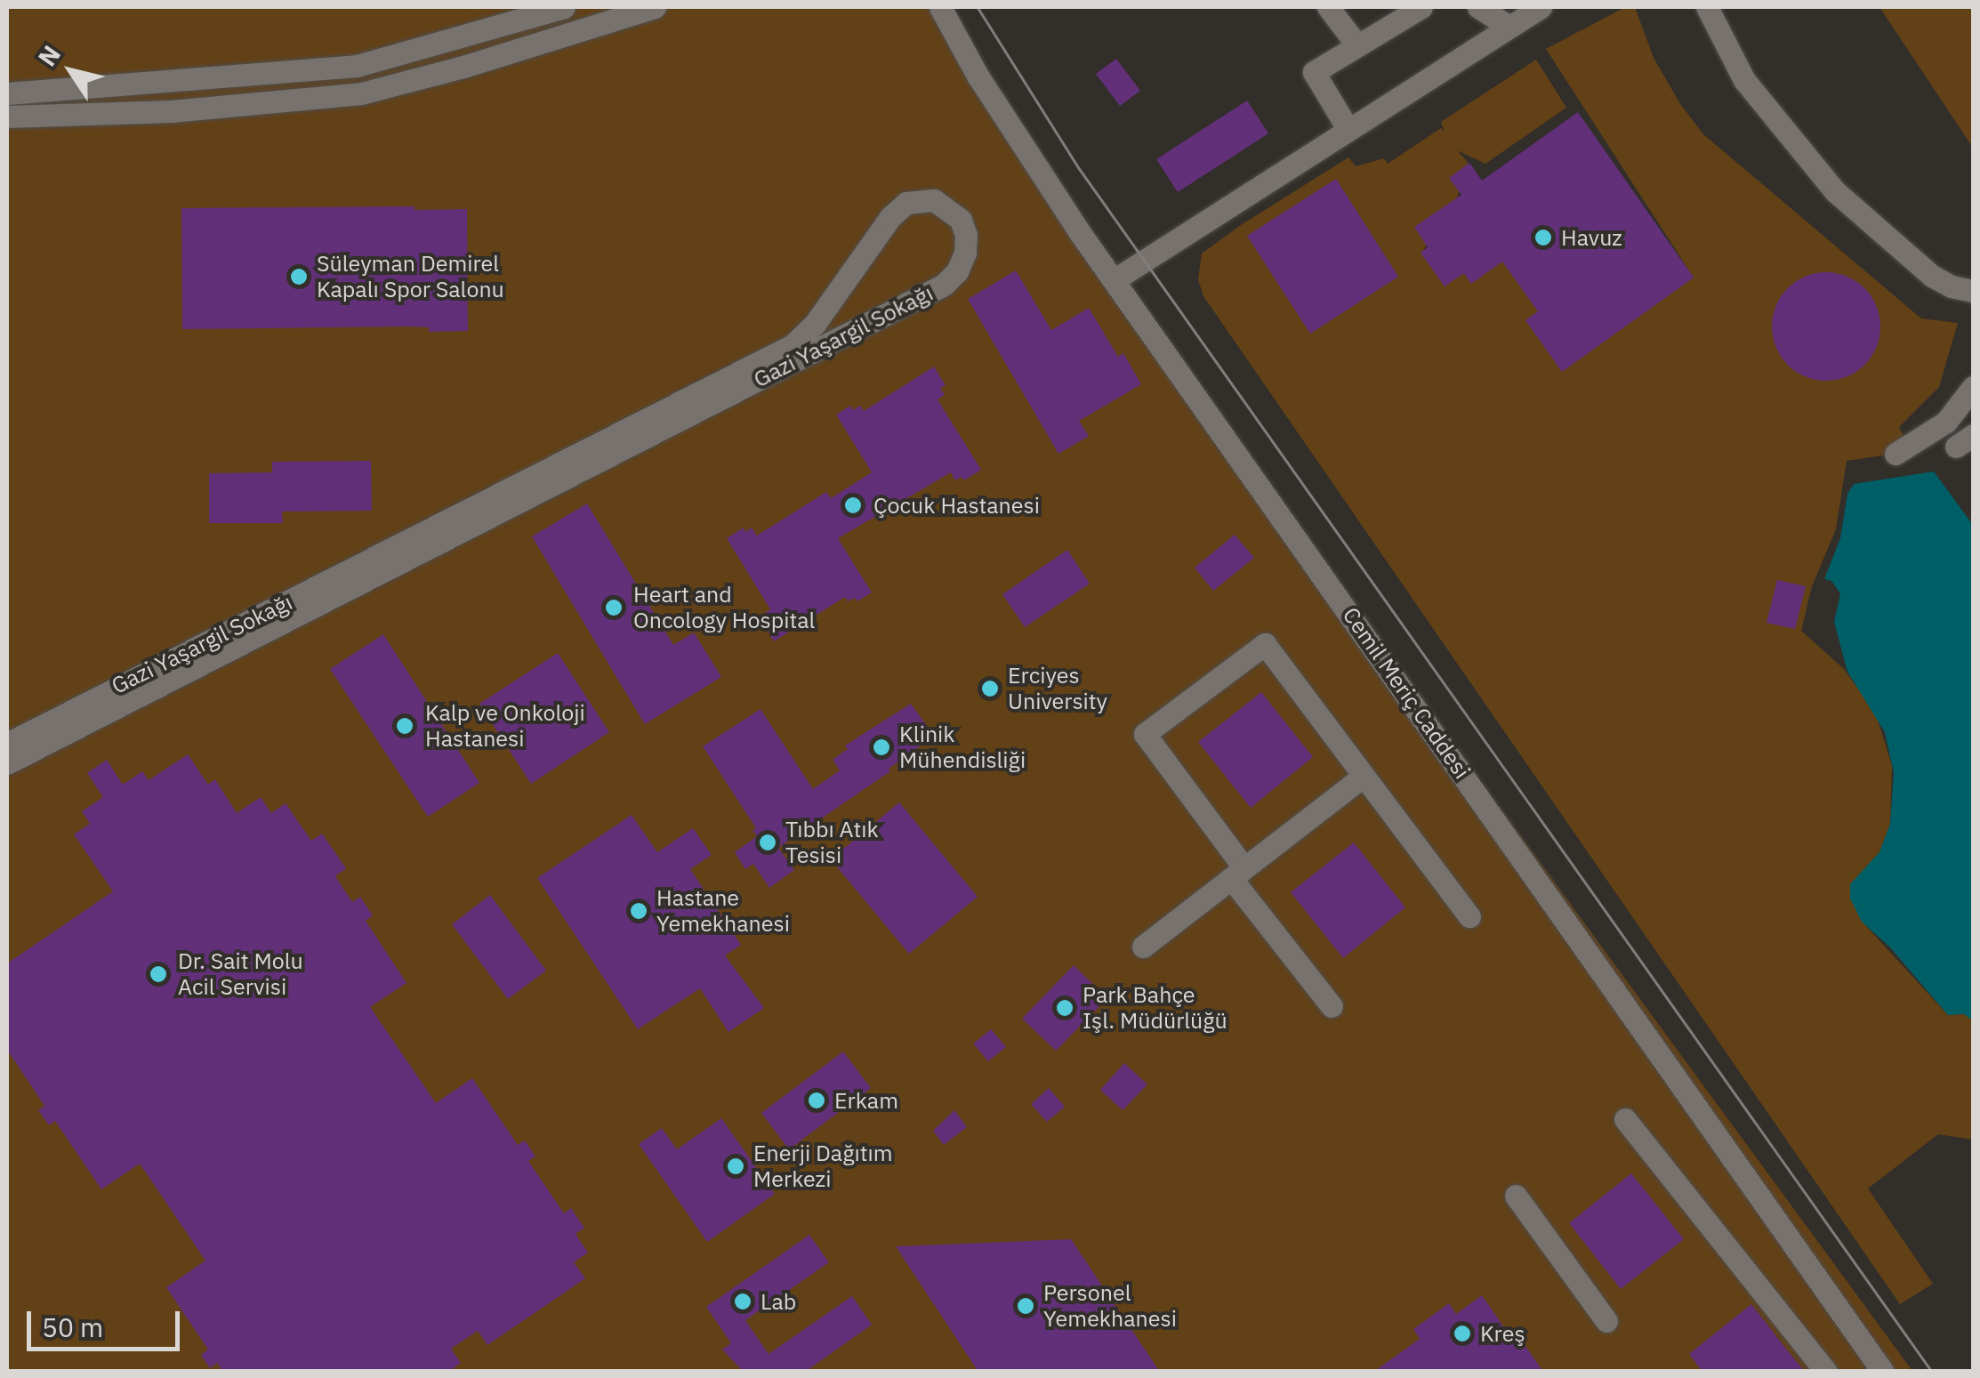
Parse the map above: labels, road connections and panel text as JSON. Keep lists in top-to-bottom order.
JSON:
{
  "streets": {
    "street": ["Gazi Yaşargil Sokağı", "Cemil Meriç Caddesi"]
  },
  "places": [
    "Havuz",
    "Süleyman Demirel Kapalı Spor Salonu",
    "Çocuk Hastanesi",
    "Heart and Oncology Hospital",
    "Erciyes University",
    "Kalp ve Onkoloji Hastanesi",
    "Klinik Mühendisliği",
    "Tıbbı Atık Tesisi",
    "Hastane Yemekhanesi",
    "Dr. Sait Molu Acil Servisi",
    "Park Bahçe Işl. Müdürlüğü",
    "Erkam",
    "Enerji Dağıtım Merkezi",
    "Lab",
    "Personel Yemekhanesi",
    "Kreş"
  ],
  "scale_bar": "50 m",
  "north": "top left"
}
